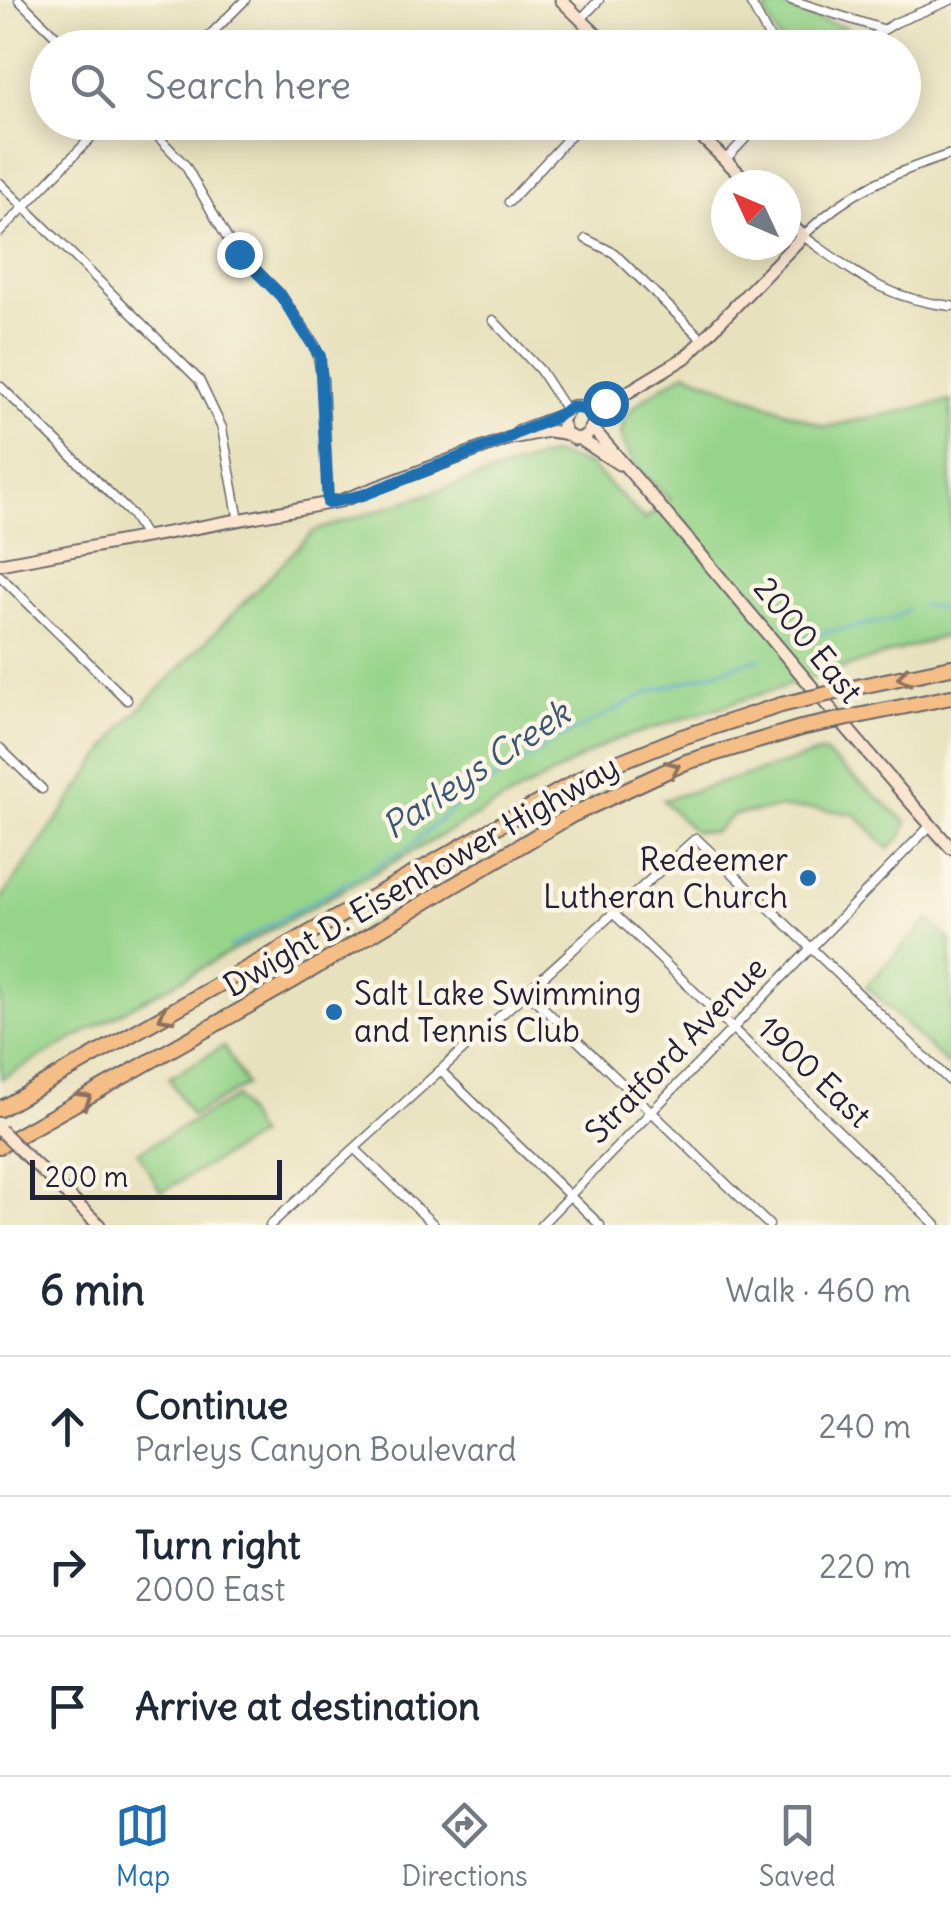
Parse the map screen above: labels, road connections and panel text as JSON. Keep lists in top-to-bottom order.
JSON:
{
  "streets": {
    "highway": ["Dwight D. Eisenhower Highway"],
    "street": ["2000 East", "Stratford Avenue", "1900 East"]
  },
  "crossings": [
    ["2000 East", "Stratford Avenue"],
    ["Stratford Avenue", "1900 East"]
  ],
  "water": ["Parleys Creek"],
  "places": ["Redeemer Lutheran Church", "Salt Lake Swimming and Tennis Club"],
  "scale_bar": "200 m",
  "north": "top left",
  "page": {
    "search": "Search here",
    "scale": "200 m",
    "heading": ["6 min", "Walk · 460 m"],
    "list": [
      ["Continue", "Parleys Canyon Boulevard", "240 m"],
      ["Turn right", "2000 East", "220 m"],
      "Arrive at destination"
    ],
    "nav": ["Map", "Directions", "Saved"]
  }
}
